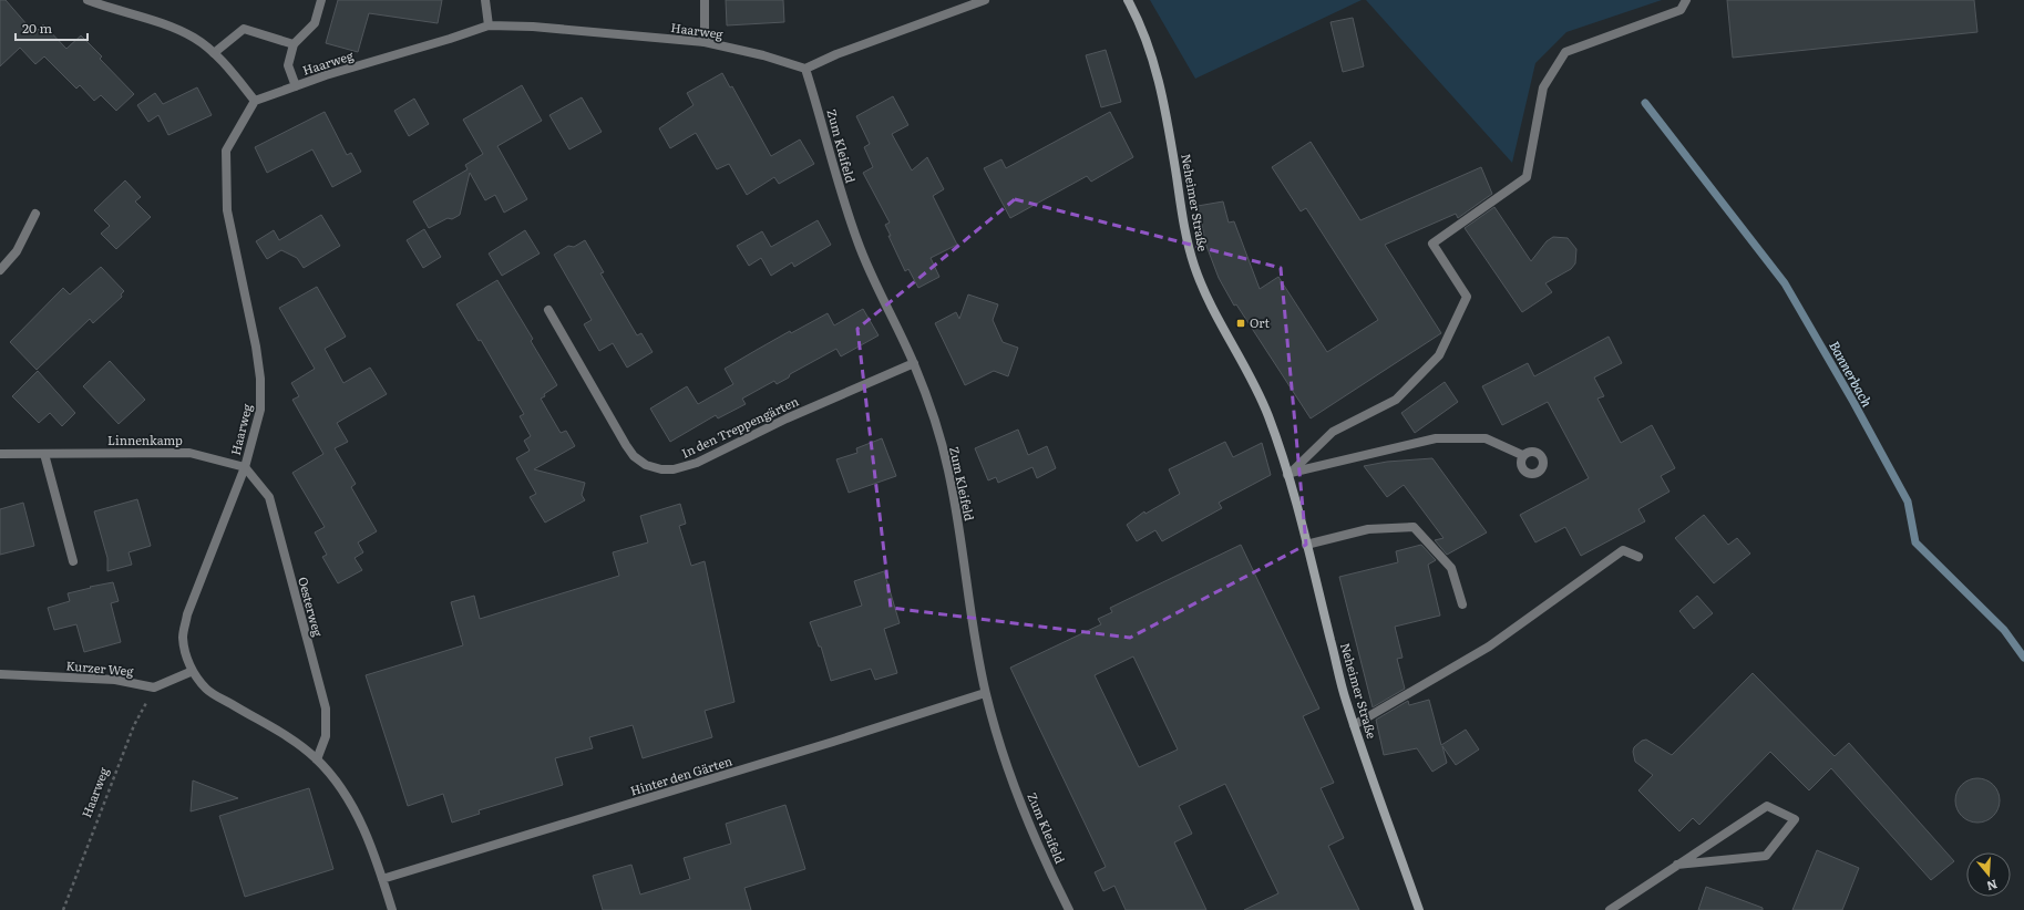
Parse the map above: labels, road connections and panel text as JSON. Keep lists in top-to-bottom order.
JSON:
{
  "streets": {
    "main road": ["Neheimer Straße"],
    "street": [
      "Haarweg",
      "Zum Kleifeld",
      "In den Treppengärten",
      "Linnenkamp",
      "Oesterweg",
      "Kurzer Weg",
      "Hinter den Gärten"
    ]
  },
  "crossings": [
    ["Haarweg", "Zum Kleifeld"],
    ["Haarweg", "Linnenkamp"],
    ["Haarweg", "Oesterweg"],
    ["Haarweg", "Kurzer Weg"],
    ["Zum Kleifeld", "In den Treppengärten"],
    ["Zum Kleifeld", "Hinter den Gärten"],
    ["Linnenkamp", "Oesterweg"]
  ],
  "water": ["Bannerbach"],
  "places": {
    "transit": ["Ort"]
  },
  "scale_bar": "20 m",
  "north": "bottom"
}
